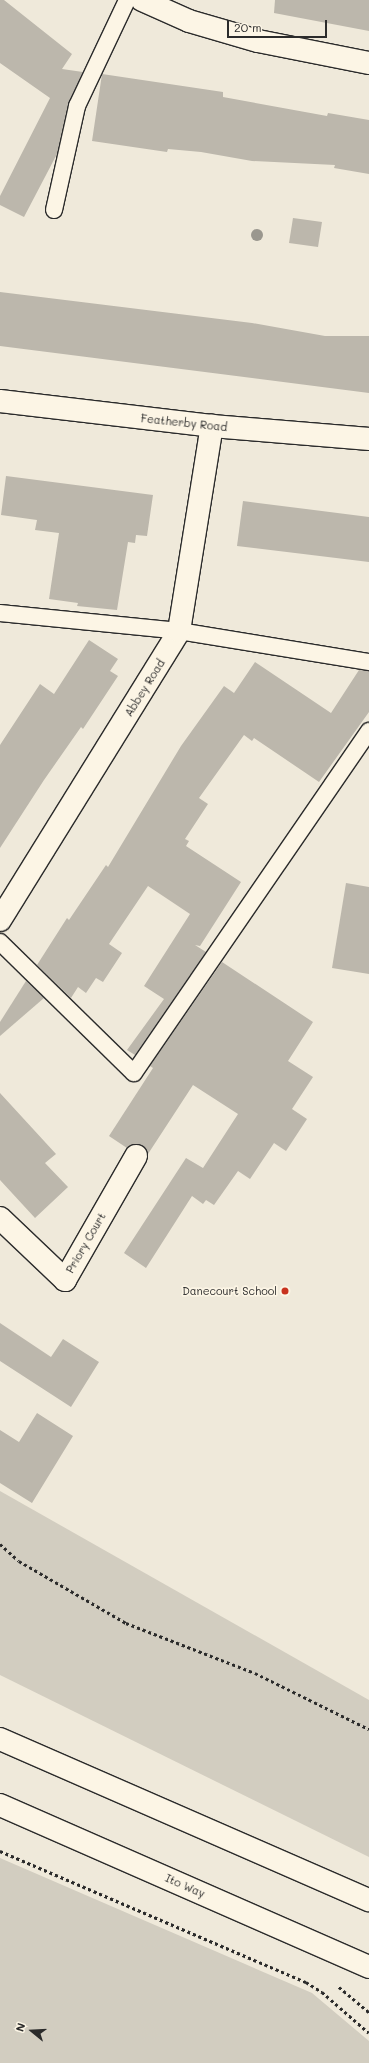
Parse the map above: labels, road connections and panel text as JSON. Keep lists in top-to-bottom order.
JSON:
{
  "streets": {
    "street": [
      "Featherby Road",
      "Abbey Road",
      "Priory Court",
      "Ito Way"
    ]
  },
  "crossings": [
    ["Featherby Road", "Abbey Road"]
  ],
  "places": ["Danecourt School"],
  "scale_bar": "20 m",
  "north": "left"
}
